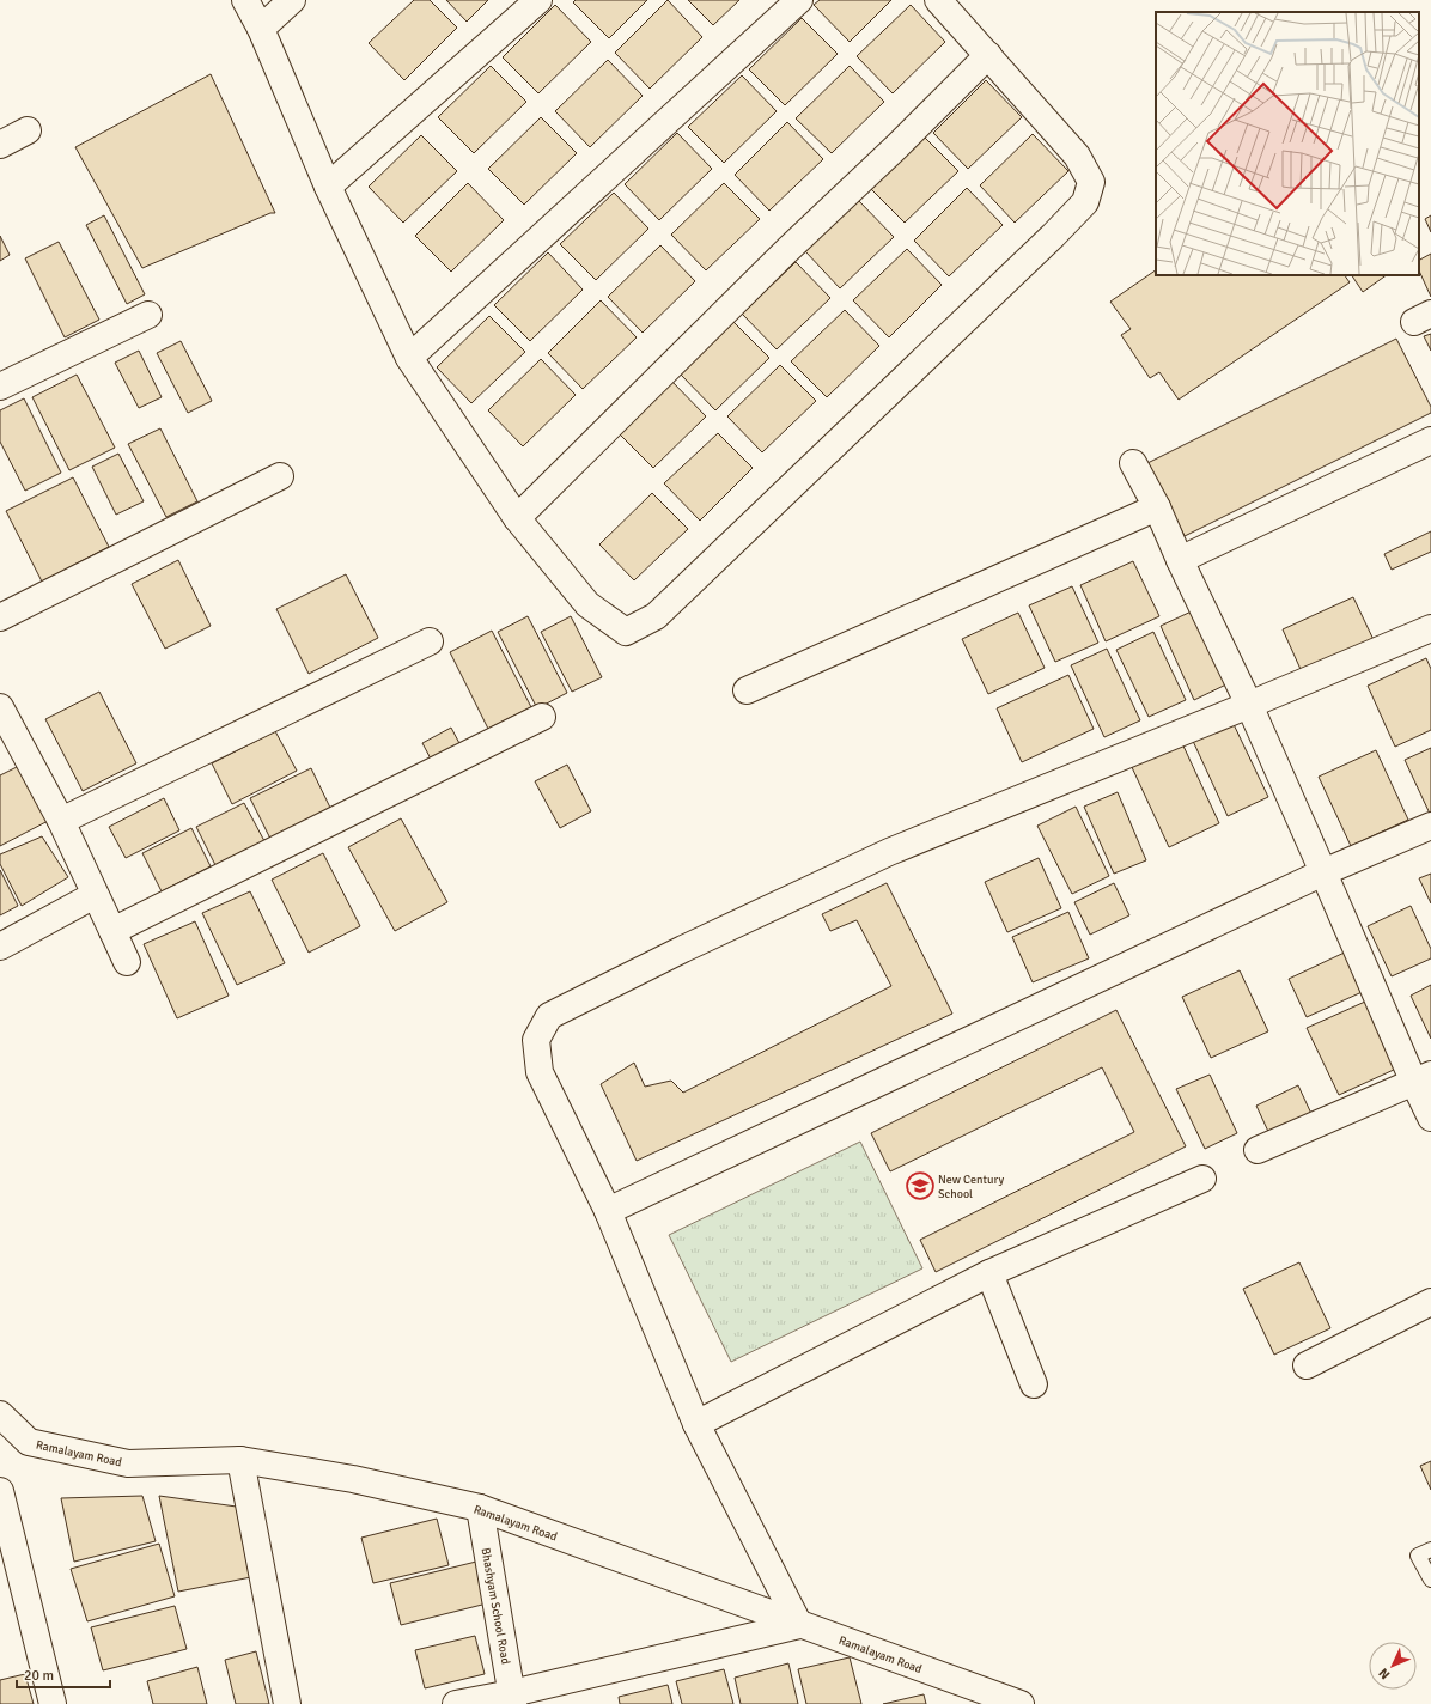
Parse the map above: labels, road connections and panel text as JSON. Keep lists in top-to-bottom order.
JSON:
{
  "streets": {
    "street": ["Ramalayam Road", "Bhashyam School Road"]
  },
  "crossings": [
    ["Ramalayam Road", "Bhashyam School Road"]
  ],
  "places": {
    "school or university": ["New Century School"]
  },
  "scale_bar": "20 m",
  "north": "bottom left"
}
